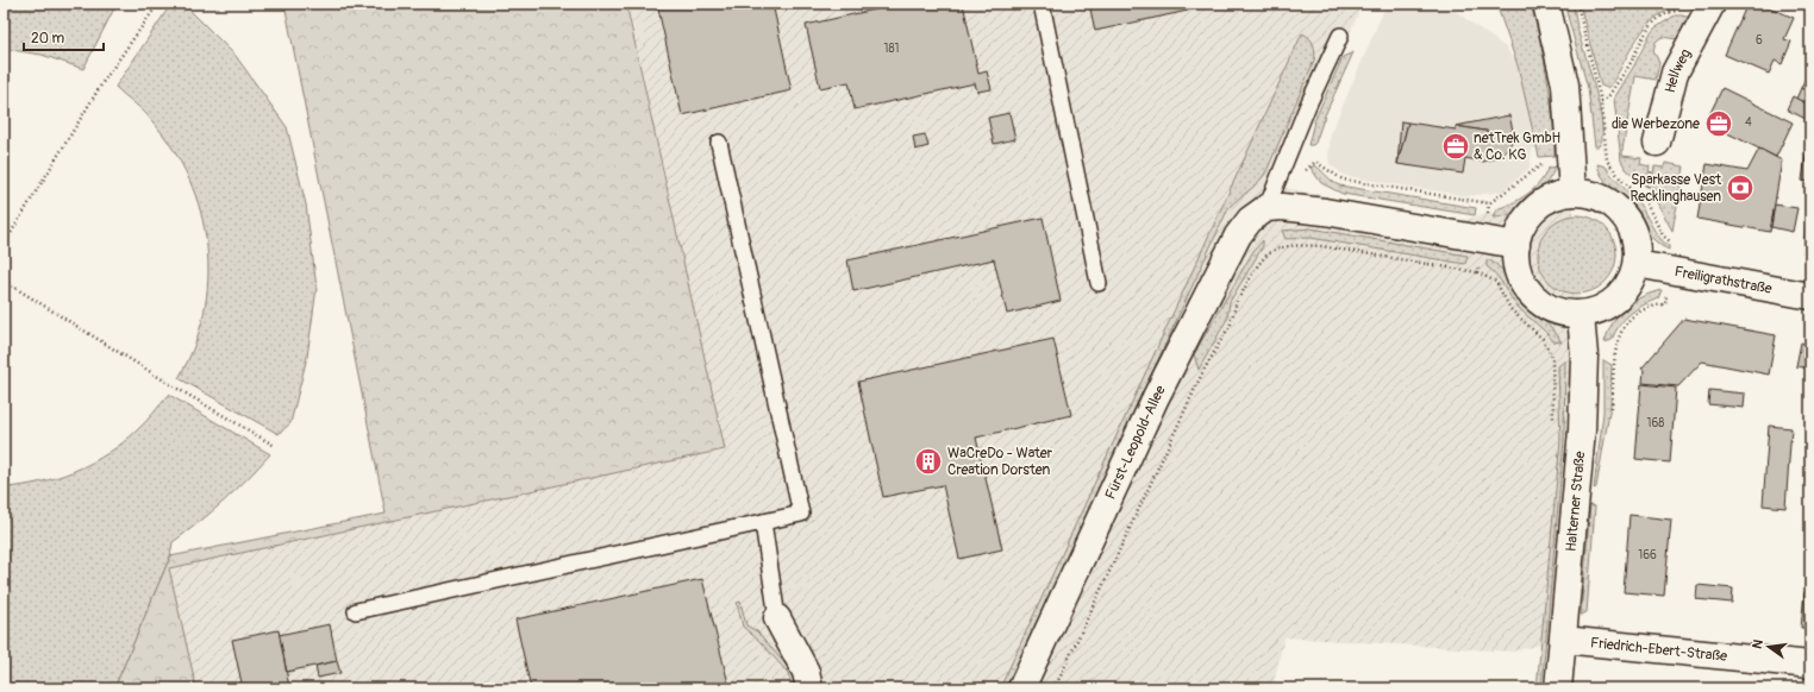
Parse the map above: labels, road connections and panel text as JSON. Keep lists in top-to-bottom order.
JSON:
{
  "streets": {
    "street": [
      "Hellweg",
      "Freiligrathstraße",
      "Fürst-Leopold-Allee",
      "Halterner Straße",
      "Friedrich-Ebert-Straße"
    ]
  },
  "crossings": [
    ["Freiligrathstraße", "Halterner Straße"],
    ["Halterner Straße", "Friedrich-Ebert-Straße"]
  ],
  "places": {
    "office": ["die Werbezone", "netTrek GmbH & Co. KG"],
    "bank": ["Sparkasse Vest Recklinghausen"],
    "building": ["WaCreDo - Water Creation Dorsten"]
  },
  "house_numbers": [
    "6",
    "181",
    "4",
    "168",
    "166"
  ],
  "scale_bar": "20 m",
  "north": "left"
}
